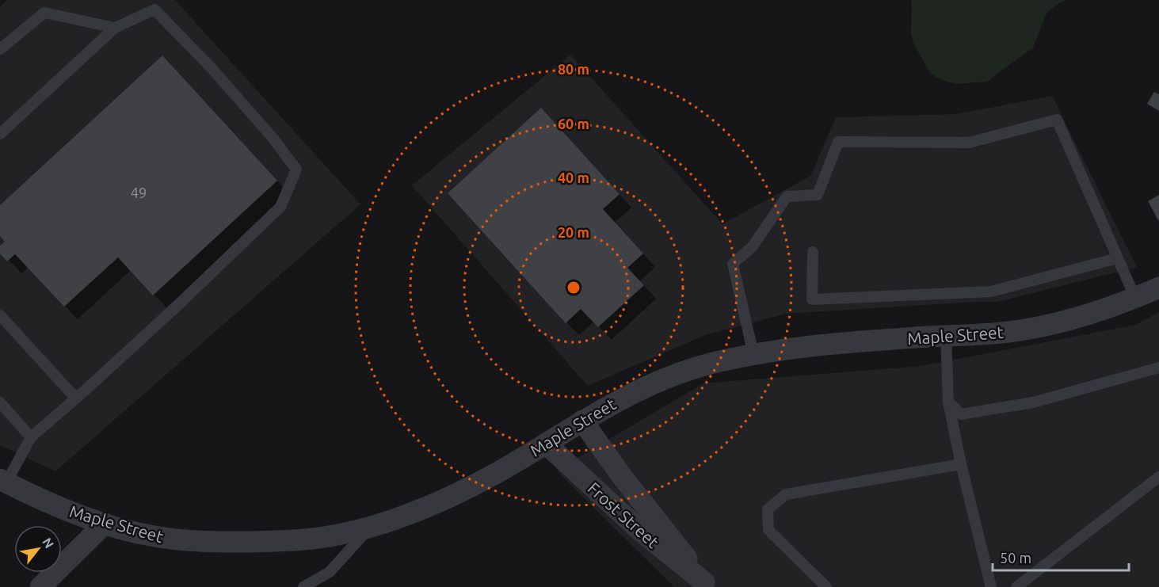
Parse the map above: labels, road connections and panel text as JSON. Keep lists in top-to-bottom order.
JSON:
{
  "streets": {
    "street": ["Maple Street", "Frost Street"]
  },
  "crossings": [
    ["Maple Street", "Frost Street"]
  ],
  "house_numbers": ["49"],
  "scale_bar": "50 m",
  "north": "top right",
  "rings": [
    "80 m",
    "60 m",
    "40 m",
    "20 m"
  ]
}
